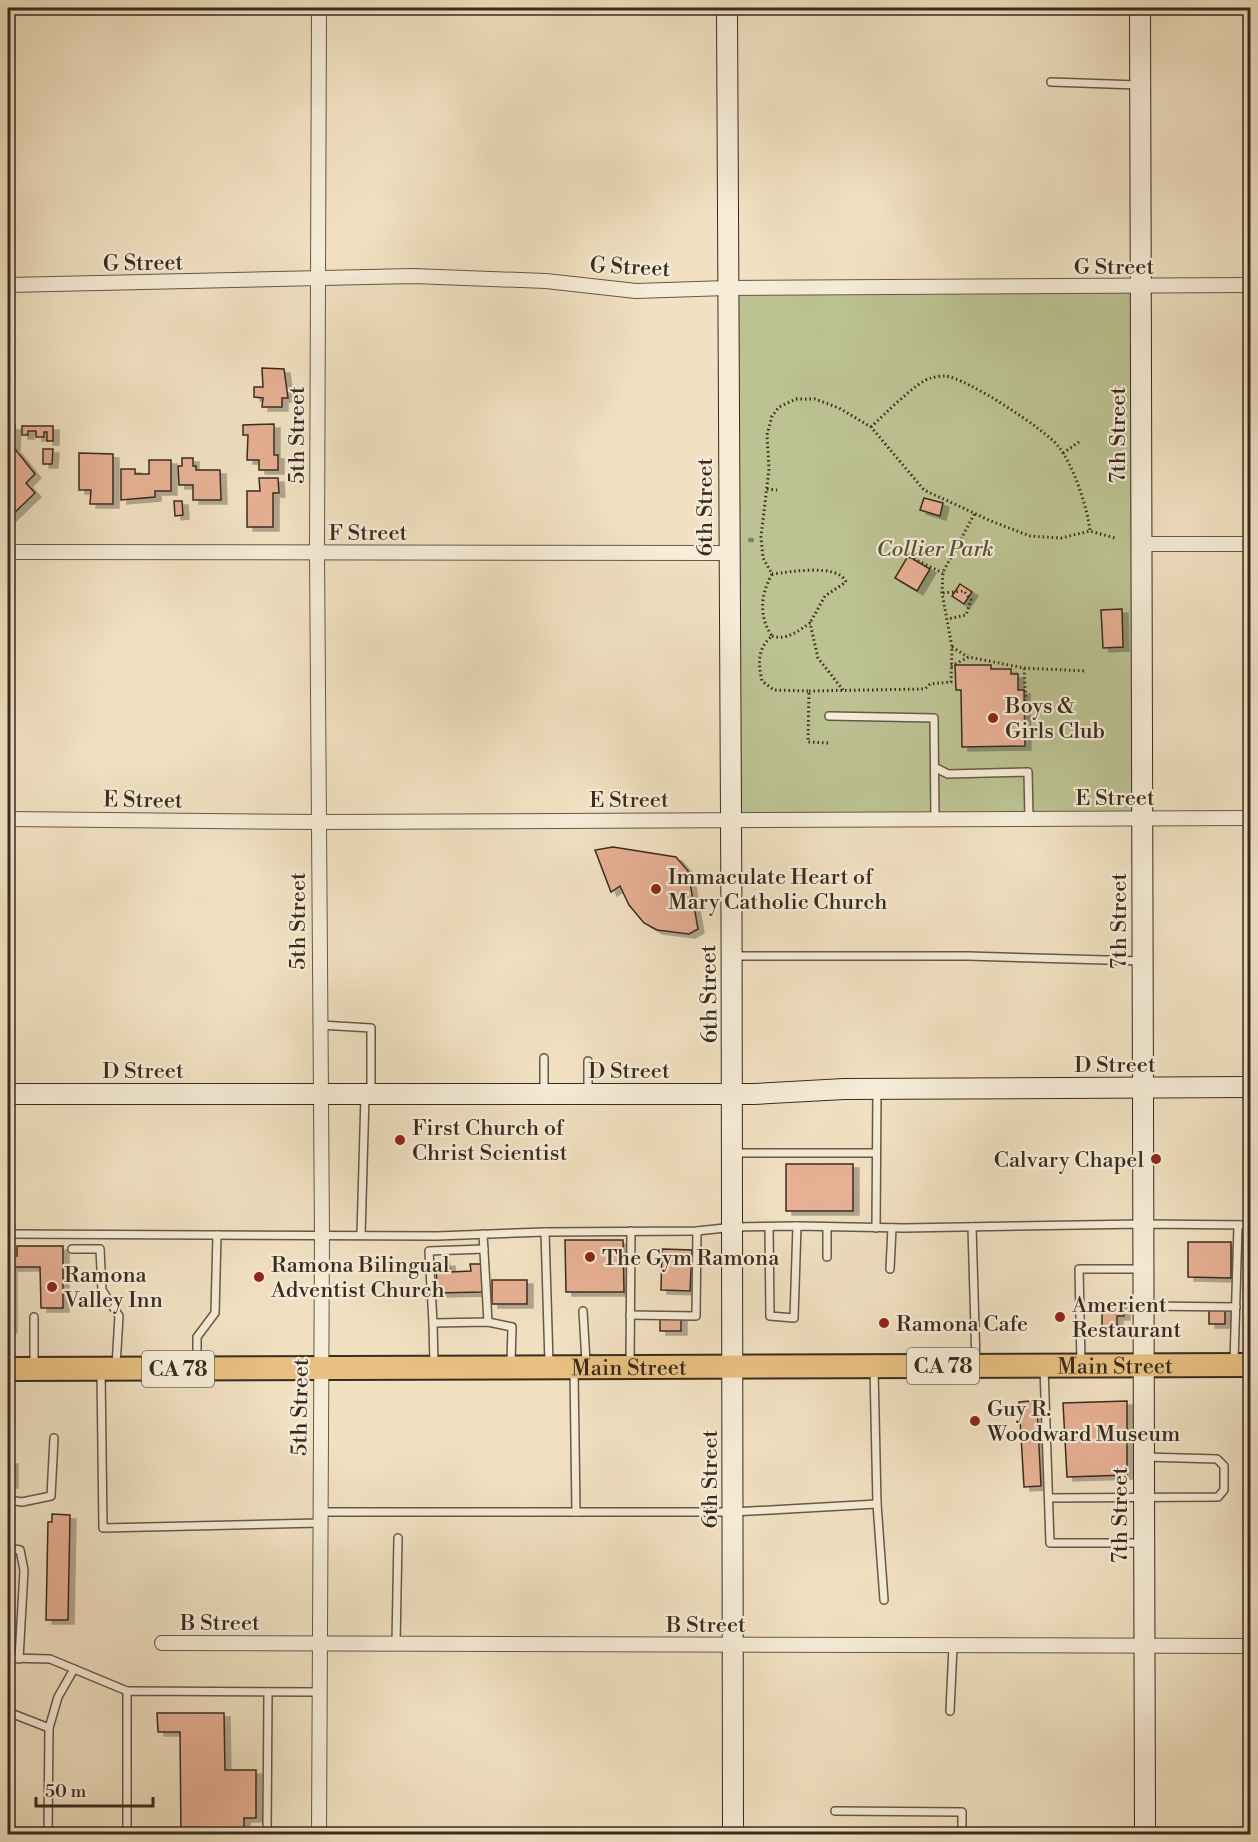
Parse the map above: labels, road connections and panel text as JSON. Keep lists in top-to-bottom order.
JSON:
{
  "streets": {
    "main road": ["Main Street", "CA 78"],
    "street": [
      "G Street",
      "5th Street",
      "7th Street",
      "6th Street",
      "F Street",
      "E Street",
      "D Street",
      "B Street"
    ]
  },
  "crossings": [
    ["G Street", "5th Street"],
    ["G Street", "7th Street"],
    ["G Street", "6th Street"],
    ["5th Street", "F Street"],
    ["5th Street", "E Street"],
    ["5th Street", "D Street"],
    ["5th Street", "Main Street"],
    ["5th Street", "B Street"],
    ["7th Street", "E Street"],
    ["7th Street", "D Street"],
    ["7th Street", "Main Street"],
    ["7th Street", "B Street"],
    ["6th Street", "F Street"],
    ["6th Street", "E Street"],
    ["6th Street", "D Street"],
    ["6th Street", "Main Street"],
    ["6th Street", "B Street"]
  ],
  "parks": ["Collier Park"],
  "places": [
    "Boys & Girls Club",
    "Immaculate Heart of Mary Catholic Church",
    "First Church of Christ Scientist",
    "Calvary Chapel",
    "The Gym Ramona",
    "Ramona Bilingual Adventist Church",
    "Ramona Valley Inn",
    "Amerient Restaurant",
    "Ramona Cafe",
    "Guy R. Woodward Museum"
  ],
  "scale_bar": "50 m"
}
